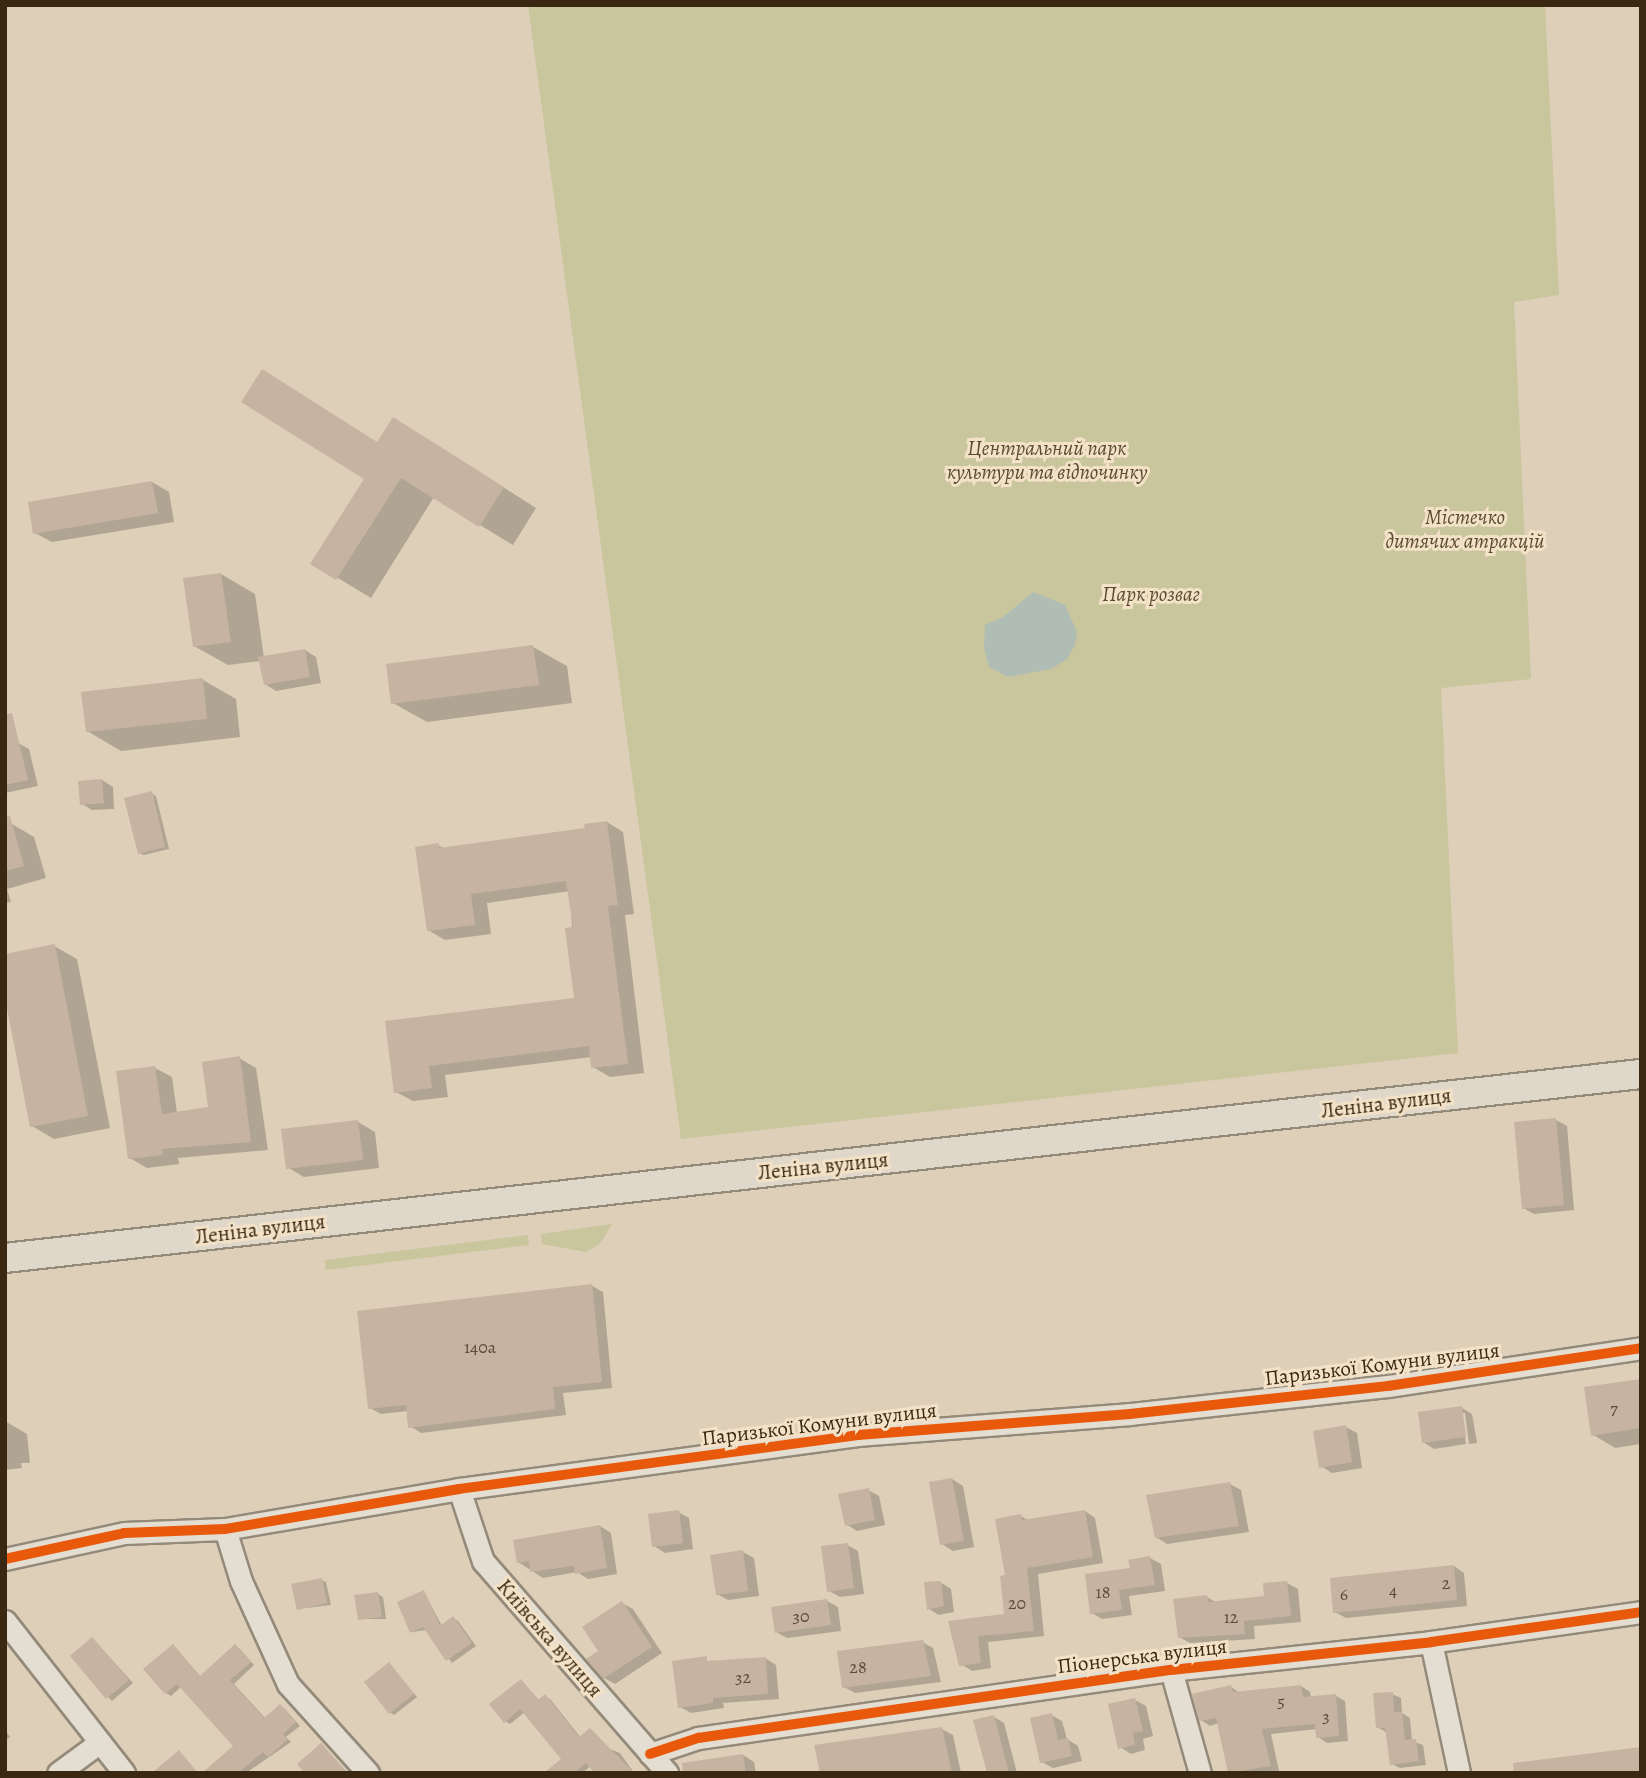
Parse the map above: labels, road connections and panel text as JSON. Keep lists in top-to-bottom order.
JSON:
{
  "streets": {
    "main road": ["Леніна вулиця"],
    "street": ["Паризької Комуни вулиця", "Київська вулиця", "Піонерська вулиця"]
  },
  "crossings": [
    ["Паризької Комуни вулиця", "Київська вулиця"],
    ["Київська вулиця", "Піонерська вулиця"]
  ],
  "parks": ["Центральний парк культури та відпочинку", "Містечко дитячих атракцій", "Парк розваг"],
  "house_numbers": [
    "140а",
    "7",
    "2",
    "4",
    "18",
    "6",
    "20",
    "30",
    "12",
    "28",
    "32",
    "5",
    "3"
  ]
}
